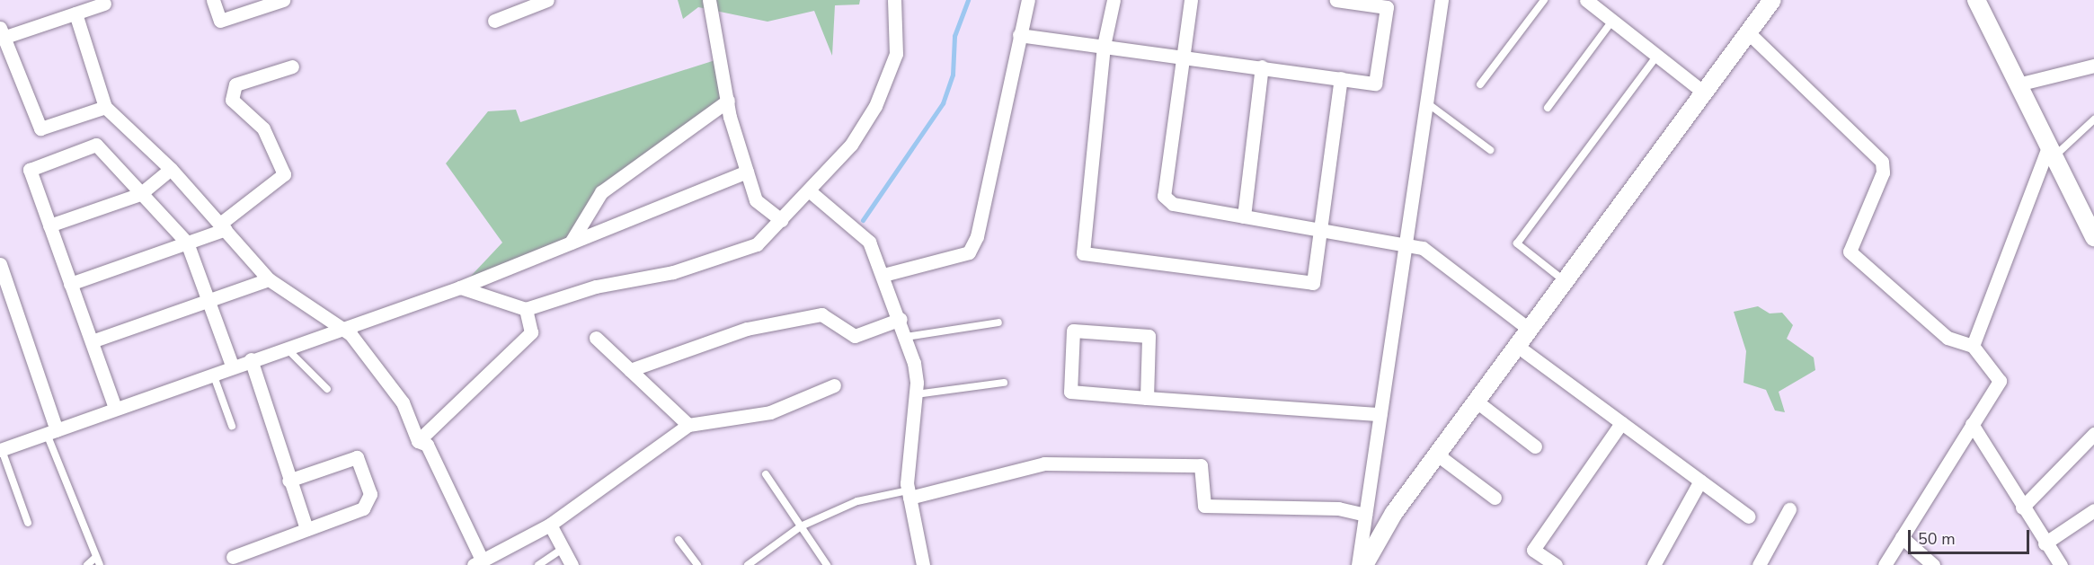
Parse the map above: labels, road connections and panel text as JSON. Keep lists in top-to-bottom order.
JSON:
{
  "scale_bar": "50 m"
}
